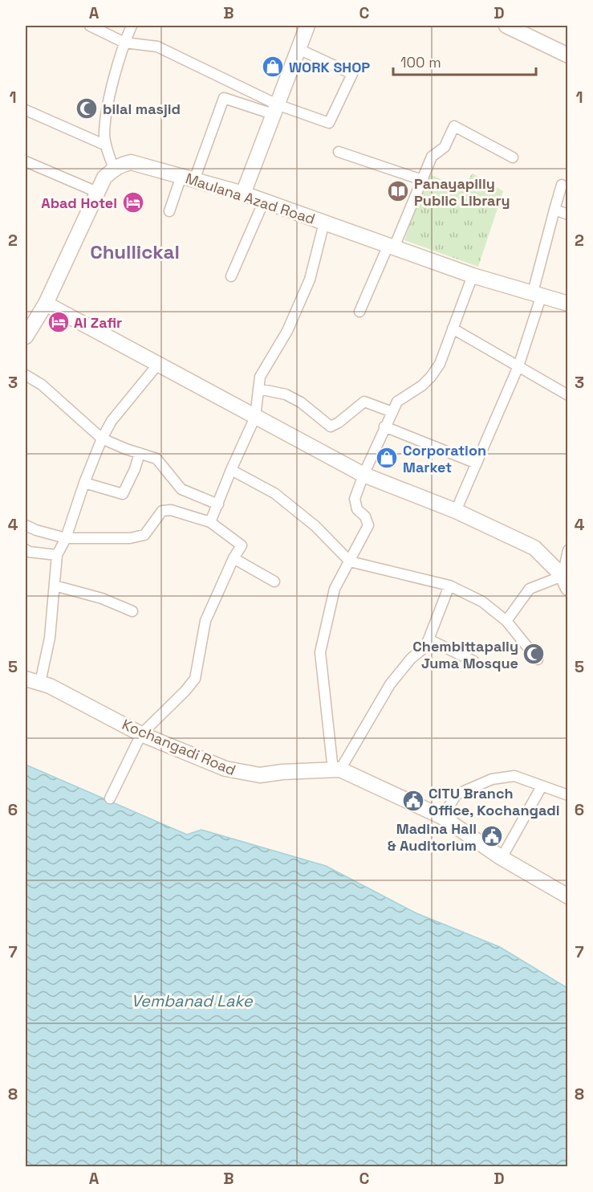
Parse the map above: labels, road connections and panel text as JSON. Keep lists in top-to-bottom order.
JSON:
{
  "streets": {
    "street": ["Maulana Azad Road", "Kochangadi Road"]
  },
  "districts": ["Chullickal"],
  "water": ["Vembanad Lake"],
  "places": {
    "shop": ["WORK SHOP", "Corporation Market"],
    "mosque": ["bilal masjid", "Chembittapally Juma Mosque"],
    "library": ["Panayapilly Public Library"],
    "hotel": ["Abad Hotel", "Al Zafir"],
    "public building": ["CITU Branch Office, Kochangadi", "Madina Hall & Auditorium"]
  },
  "scale_bar": "100 m",
  "grid": {
    "columns": [
      "A",
      "B",
      "C",
      "D"
    ],
    "rows": [
      "1",
      "2",
      "3",
      "4",
      "5",
      "6",
      "7",
      "8"
    ]
  }
}
